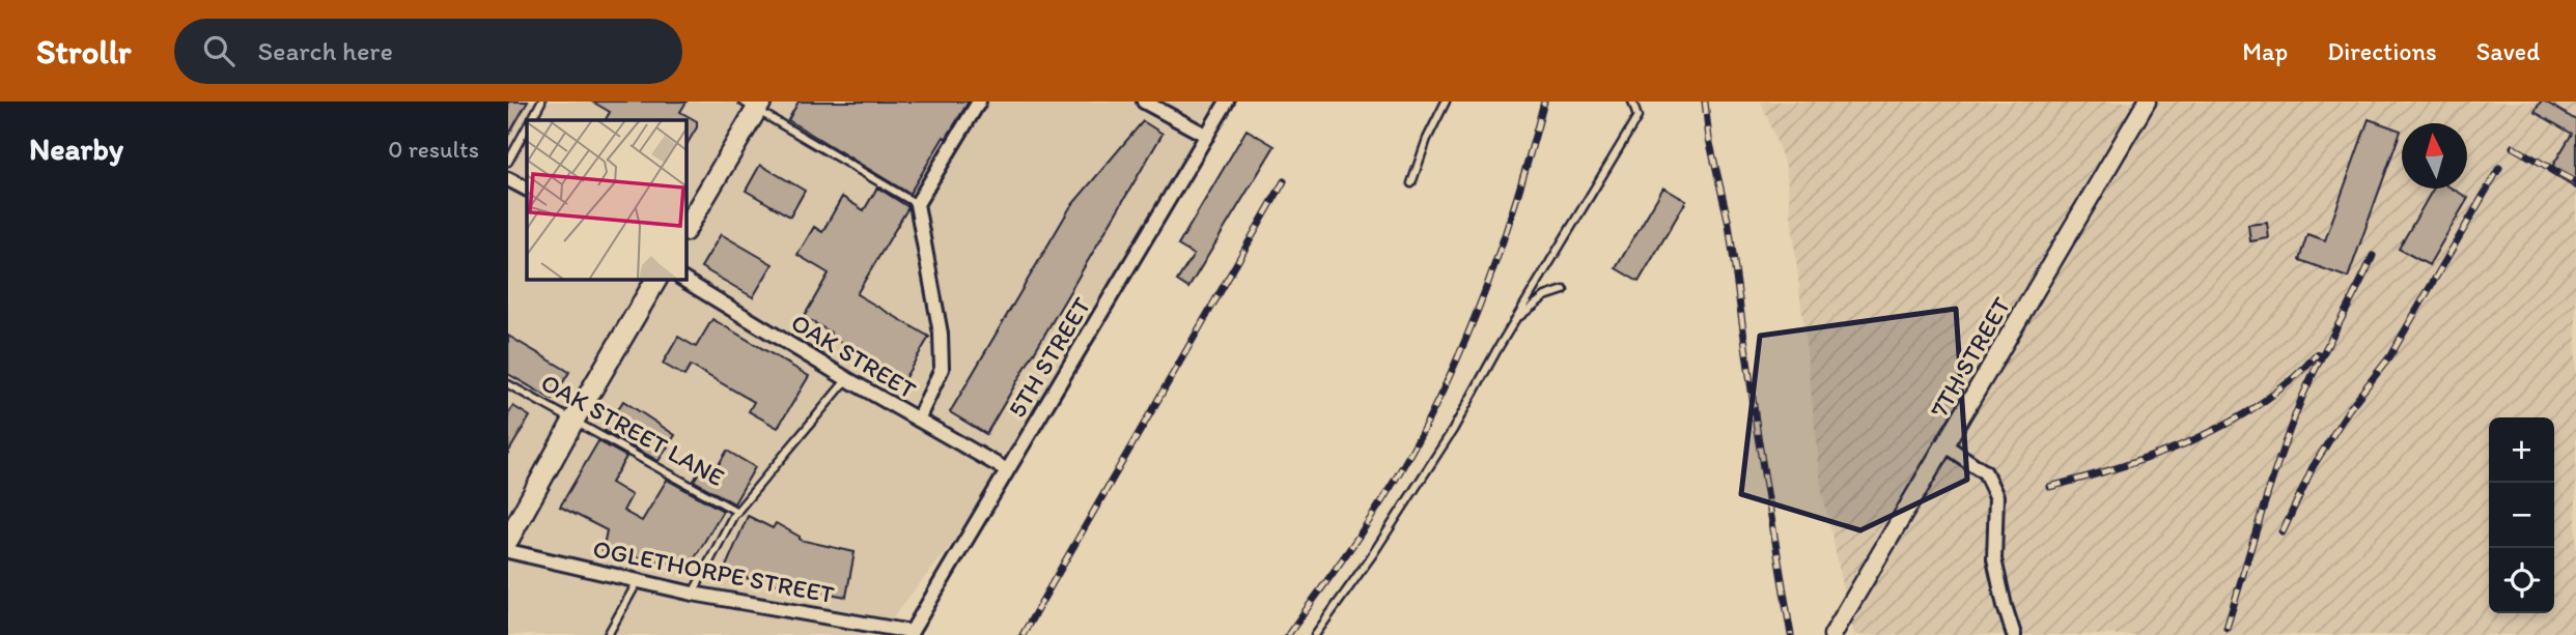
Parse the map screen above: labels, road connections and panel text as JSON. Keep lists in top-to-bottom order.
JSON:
{
  "streets": {
    "street": [
      "OAK STREET",
      "5TH STREET",
      "7TH STREET",
      "OGLETHORPE STREET"
    ],
    "lane": ["OAK STREET LANE"]
  },
  "crossings": [
    ["OAK STREET", "5TH STREET"],
    ["5TH STREET", "OGLETHORPE STREET"]
  ],
  "north": "top",
  "page": {
    "header": "Strollr",
    "search": "Search here",
    "nav": ["Map", "Directions", "Saved"],
    "heading": ["Nearby", "0 results"],
    "map_buttons": ["+", "−"]
  }
}
